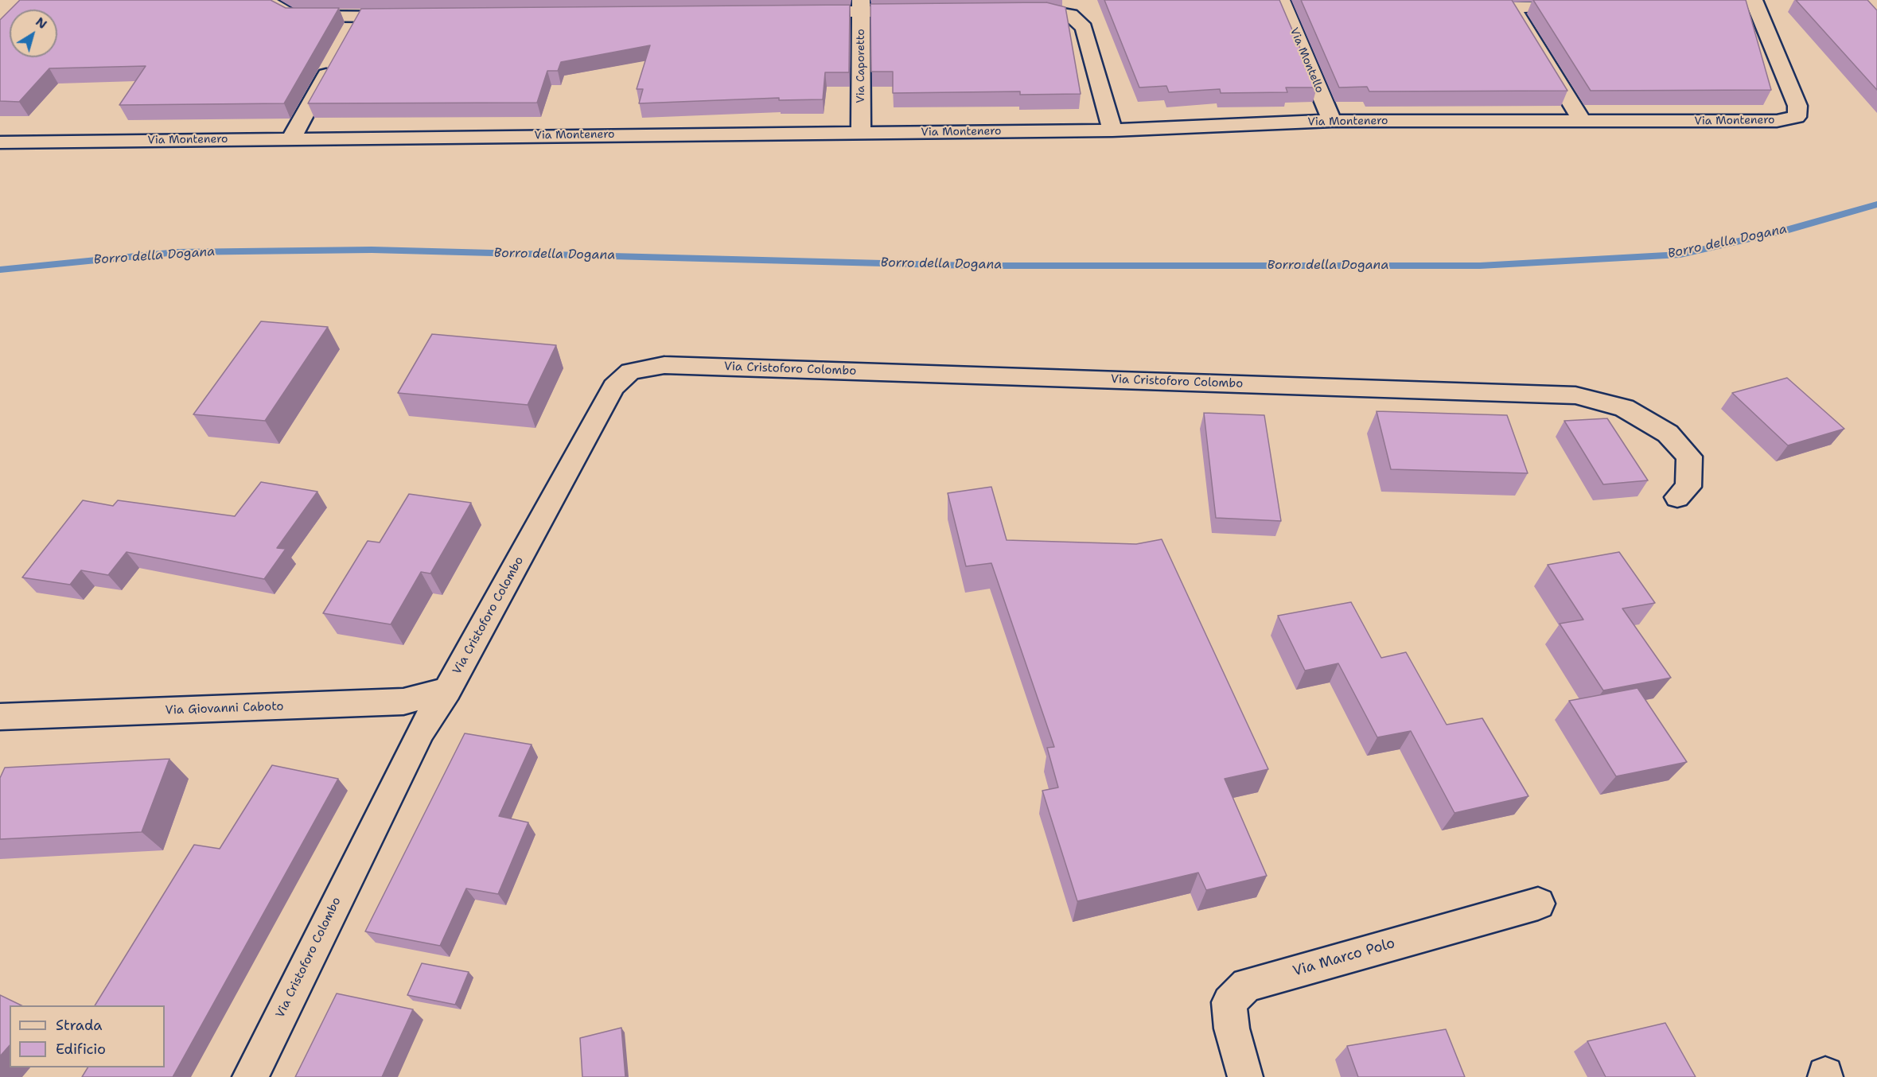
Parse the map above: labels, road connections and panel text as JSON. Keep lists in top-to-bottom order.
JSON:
{
  "streets": {
    "street": [
      "Via Montello",
      "Via Caporetto",
      "Via Montenero",
      "Via Cristoforo Colombo",
      "Via Giovanni Caboto",
      "Via Marco Polo"
    ]
  },
  "crossings": [
    ["Via Montello", "Via Montenero"],
    ["Via Caporetto", "Via Montenero"],
    ["Via Cristoforo Colombo", "Via Giovanni Caboto"]
  ],
  "water": ["Borro della Dogana"],
  "legend": ["Strada", "Edificio"],
  "north": "top right"
}
